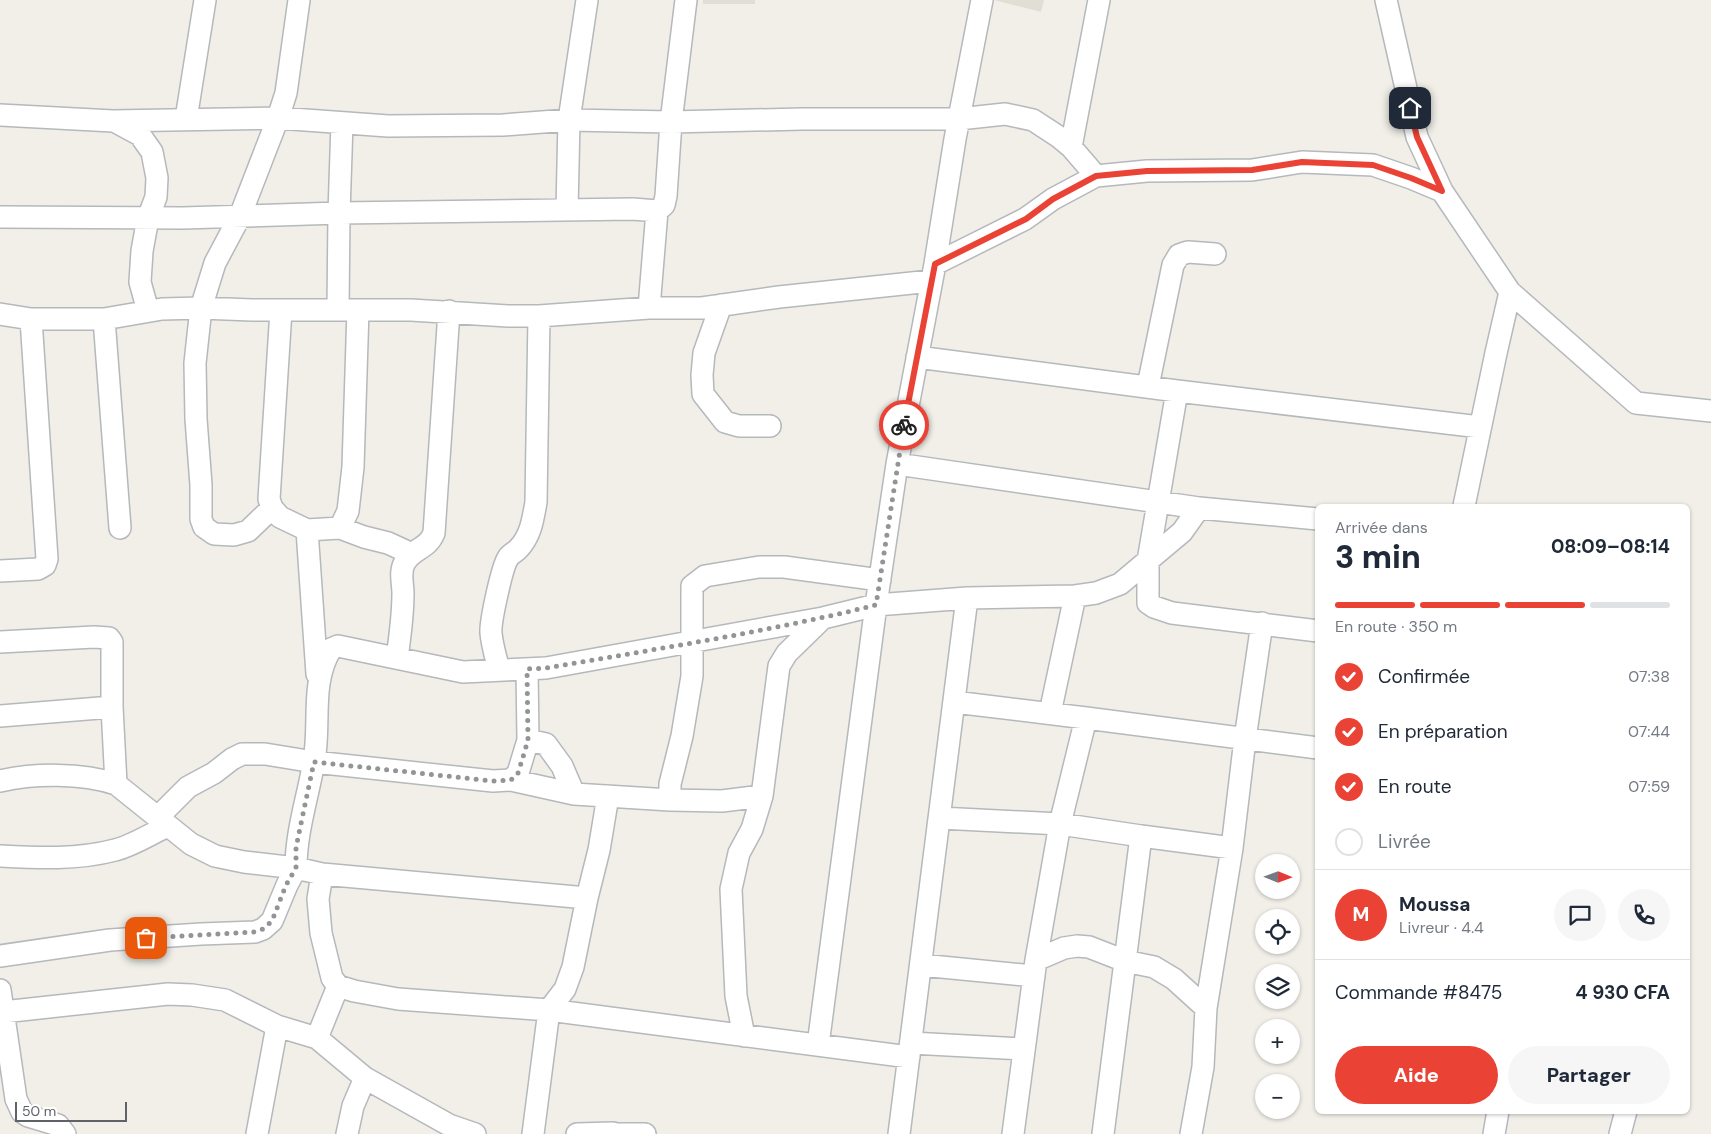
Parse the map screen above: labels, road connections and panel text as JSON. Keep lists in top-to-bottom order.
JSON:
{
  "scale_bar": "50 m",
  "north": "right",
  "page": {
    "heading": ["3 min", "Arrivée dans", "08:09–08:14"],
    "panel": [
      "Moussa",
      "Livreur · 4.4",
      "Commande #8475",
      "4 930 CFA"
    ],
    "bar": "En route · 350 m",
    "list": [
      ["Confirmée", "07:38"],
      ["En préparation", "07:44"],
      ["En route", "07:59"],
      "Livrée"
    ],
    "map_buttons": ["+", "−"],
    "round": "M",
    "buttons": ["Aide", "Partager"],
    "scale": "50 m"
  }
}
